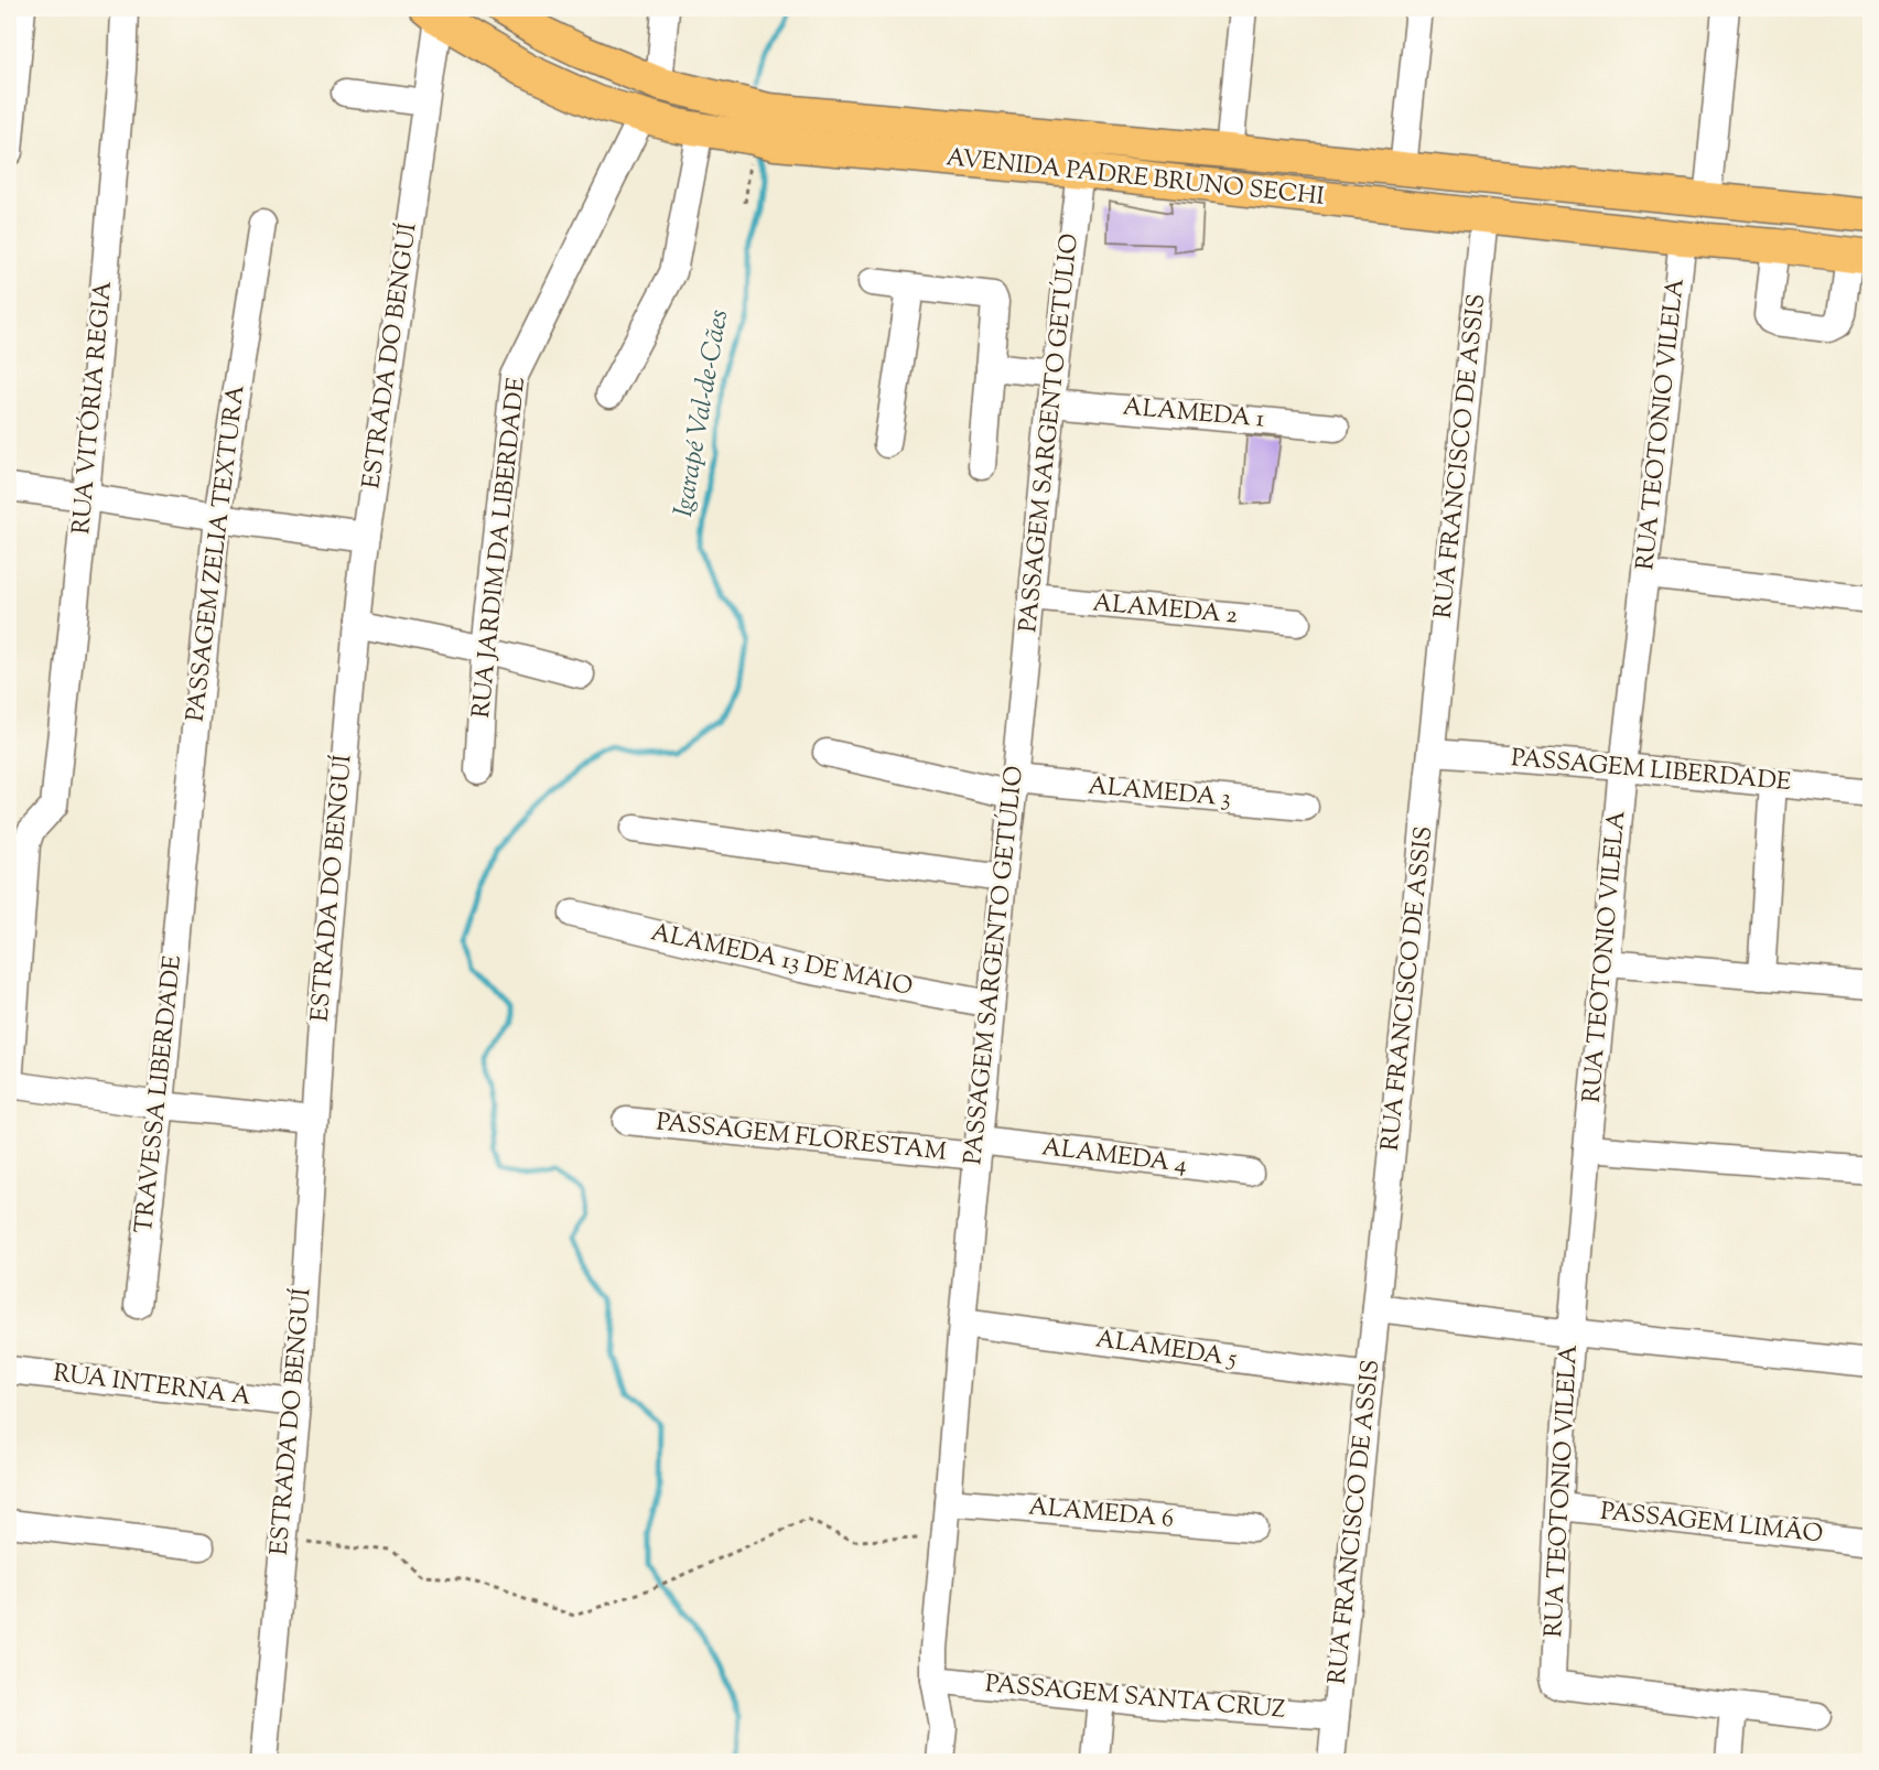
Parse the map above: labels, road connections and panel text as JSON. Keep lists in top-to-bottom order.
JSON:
{
  "streets": {
    "main road": ["AVENIDA PADRE BRUNO SECHI"],
    "street": [
      "ESTRADA DO BENGUÍ",
      "RUA VITÓRIA REGIA",
      "ALAMEDA 1",
      "RUA TEOTONIO VILELA",
      "PASSAGEM SARGENTO GETÚLIO",
      "RUA FRANCISCO DE ASSIS",
      "RUA JARDIM DA LIBERDADE",
      "PASSAGEM ZELIA TEXTURA",
      "ALAMEDA 2",
      "PASSAGEM LIBERDADE",
      "ALAMEDA 3",
      "ALAMEDA 13 DE MAIO",
      "TRAVESSA LIBERDADE",
      "PASSAGEM FLORESTAM",
      "ALAMEDA 4",
      "ALAMEDA 5",
      "RUA INTERNA A",
      "ALAMEDA 6",
      "PASSAGEM LIMÃO",
      "PASSAGEM SANTA CRUZ"
    ]
  },
  "crossings": [
    ["AVENIDA PADRE BRUNO SECHI", "ESTRADA DO BENGUÍ"],
    ["AVENIDA PADRE BRUNO SECHI", "RUA TEOTONIO VILELA"],
    ["AVENIDA PADRE BRUNO SECHI", "PASSAGEM SARGENTO GETÚLIO"],
    ["AVENIDA PADRE BRUNO SECHI", "RUA FRANCISCO DE ASSIS"],
    ["AVENIDA PADRE BRUNO SECHI", "RUA JARDIM DA LIBERDADE"],
    ["ESTRADA DO BENGUÍ", "RUA INTERNA A"],
    ["ALAMEDA 1", "PASSAGEM SARGENTO GETÚLIO"],
    ["RUA TEOTONIO VILELA", "PASSAGEM LIBERDADE"],
    ["RUA TEOTONIO VILELA", "PASSAGEM LIMÃO"],
    ["PASSAGEM SARGENTO GETÚLIO", "ALAMEDA 2"],
    ["PASSAGEM SARGENTO GETÚLIO", "ALAMEDA 3"],
    ["PASSAGEM SARGENTO GETÚLIO", "ALAMEDA 13 DE MAIO"],
    ["PASSAGEM SARGENTO GETÚLIO", "PASSAGEM FLORESTAM"],
    ["PASSAGEM SARGENTO GETÚLIO", "ALAMEDA 4"],
    ["PASSAGEM SARGENTO GETÚLIO", "ALAMEDA 5"],
    ["PASSAGEM SARGENTO GETÚLIO", "ALAMEDA 6"],
    ["PASSAGEM SARGENTO GETÚLIO", "PASSAGEM SANTA CRUZ"],
    ["RUA FRANCISCO DE ASSIS", "PASSAGEM LIBERDADE"],
    ["RUA FRANCISCO DE ASSIS", "ALAMEDA 5"],
    ["RUA FRANCISCO DE ASSIS", "PASSAGEM SANTA CRUZ"],
    ["PASSAGEM ZELIA TEXTURA", "TRAVESSA LIBERDADE"],
    ["PASSAGEM FLORESTAM", "ALAMEDA 4"]
  ],
  "water": ["Igarapé Val-de-Cães"]
}
